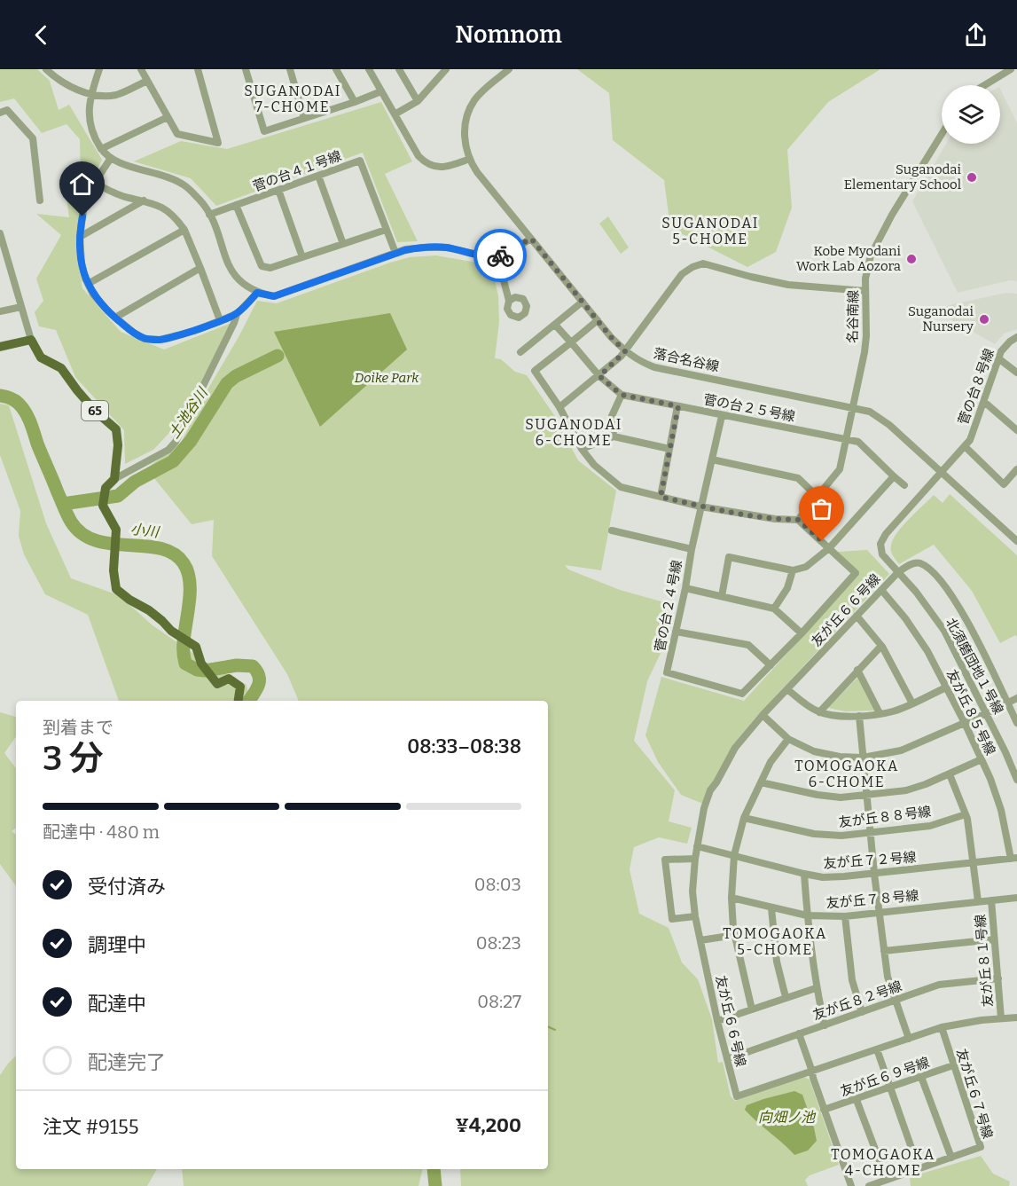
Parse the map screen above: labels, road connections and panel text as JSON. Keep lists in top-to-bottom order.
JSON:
{
  "streets": {
    "main road": ["65"],
    "street": [
      "菅の台４１号線",
      "名谷南線",
      "落合名谷線",
      "菅の台８号線",
      "菅の台２５号線",
      "菅の台２４号線",
      "友が丘６６号線",
      "北須磨団地１号線",
      "友が丘８５号線",
      "友が丘８８号線",
      "友が丘７２号線",
      "友が丘７８号線",
      "友が丘８１号線",
      "友が丘８２号線",
      "友が丘６９号線",
      "友が丘６７号線"
    ]
  },
  "crossings": [
    ["名谷南線", "落合名谷線"],
    ["名谷南線", "菅の台２５号線"],
    ["名谷南線", "菅の台２４号線"],
    ["落合名谷線", "菅の台８号線"],
    ["落合名谷線", "北須磨団地１号線"],
    ["菅の台８号線", "北須磨団地１号線"],
    ["菅の台２５号線", "菅の台２４号線"],
    ["友が丘６６号線", "北須磨団地１号線"],
    ["友が丘６６号線", "友が丘８５号線"],
    ["友が丘６６号線", "友が丘７２号線"],
    ["友が丘６６号線", "友が丘８１号線"],
    ["友が丘６６号線", "友が丘８２号線"],
    ["友が丘６６号線", "友が丘６７号線"],
    ["友が丘８５号線", "友が丘７２号線"],
    ["友が丘７８号線", "友が丘８１号線"],
    ["友が丘８１号線", "友が丘８２号線"],
    ["友が丘６９号線", "友が丘６７号線"]
  ],
  "districts": [
    "SUGANODAI 7-CHOME",
    "SUGANODAI 5-CHOME",
    "SUGANODAI 6-CHOME",
    "TOMOGAOKA 6-CHOME",
    "TOMOGAOKA 5-CHOME",
    "TOMOGAOKA 4-CHOME"
  ],
  "water": ["土池谷川", "小川", "向畑ノ池"],
  "parks": ["Doike Park"],
  "places": ["Suganodai Elementary School", "Kobe Myodani Work Lab Aozora", "Suganodai Nursery"],
  "page": {
    "header": "Nomnom",
    "heading": ["3 分", "到着まで", "08:33–08:38"],
    "panel": ["注文 #9155", "¥4,200"],
    "bar": "配達中 · 480 m",
    "list": [
      ["受付済み", "08:03"],
      ["調理中", "08:23"],
      ["配達中", "08:27"],
      "配達完了"
    ]
  }
}
